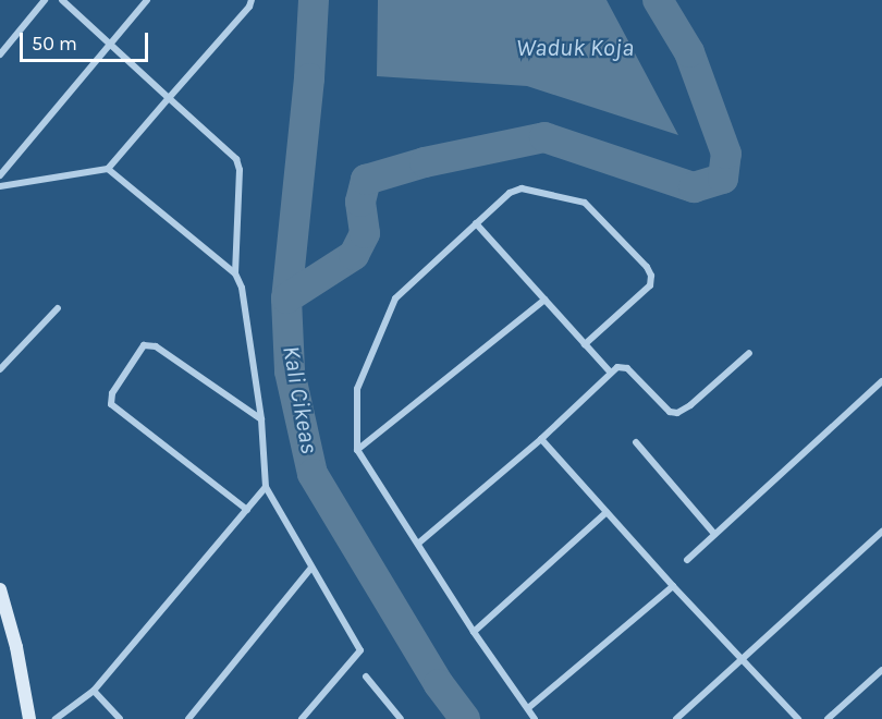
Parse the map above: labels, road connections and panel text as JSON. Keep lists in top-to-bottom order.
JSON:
{
  "water": ["Waduk Koja", "Kali Cikeas"],
  "scale_bar": "50 m"
}
